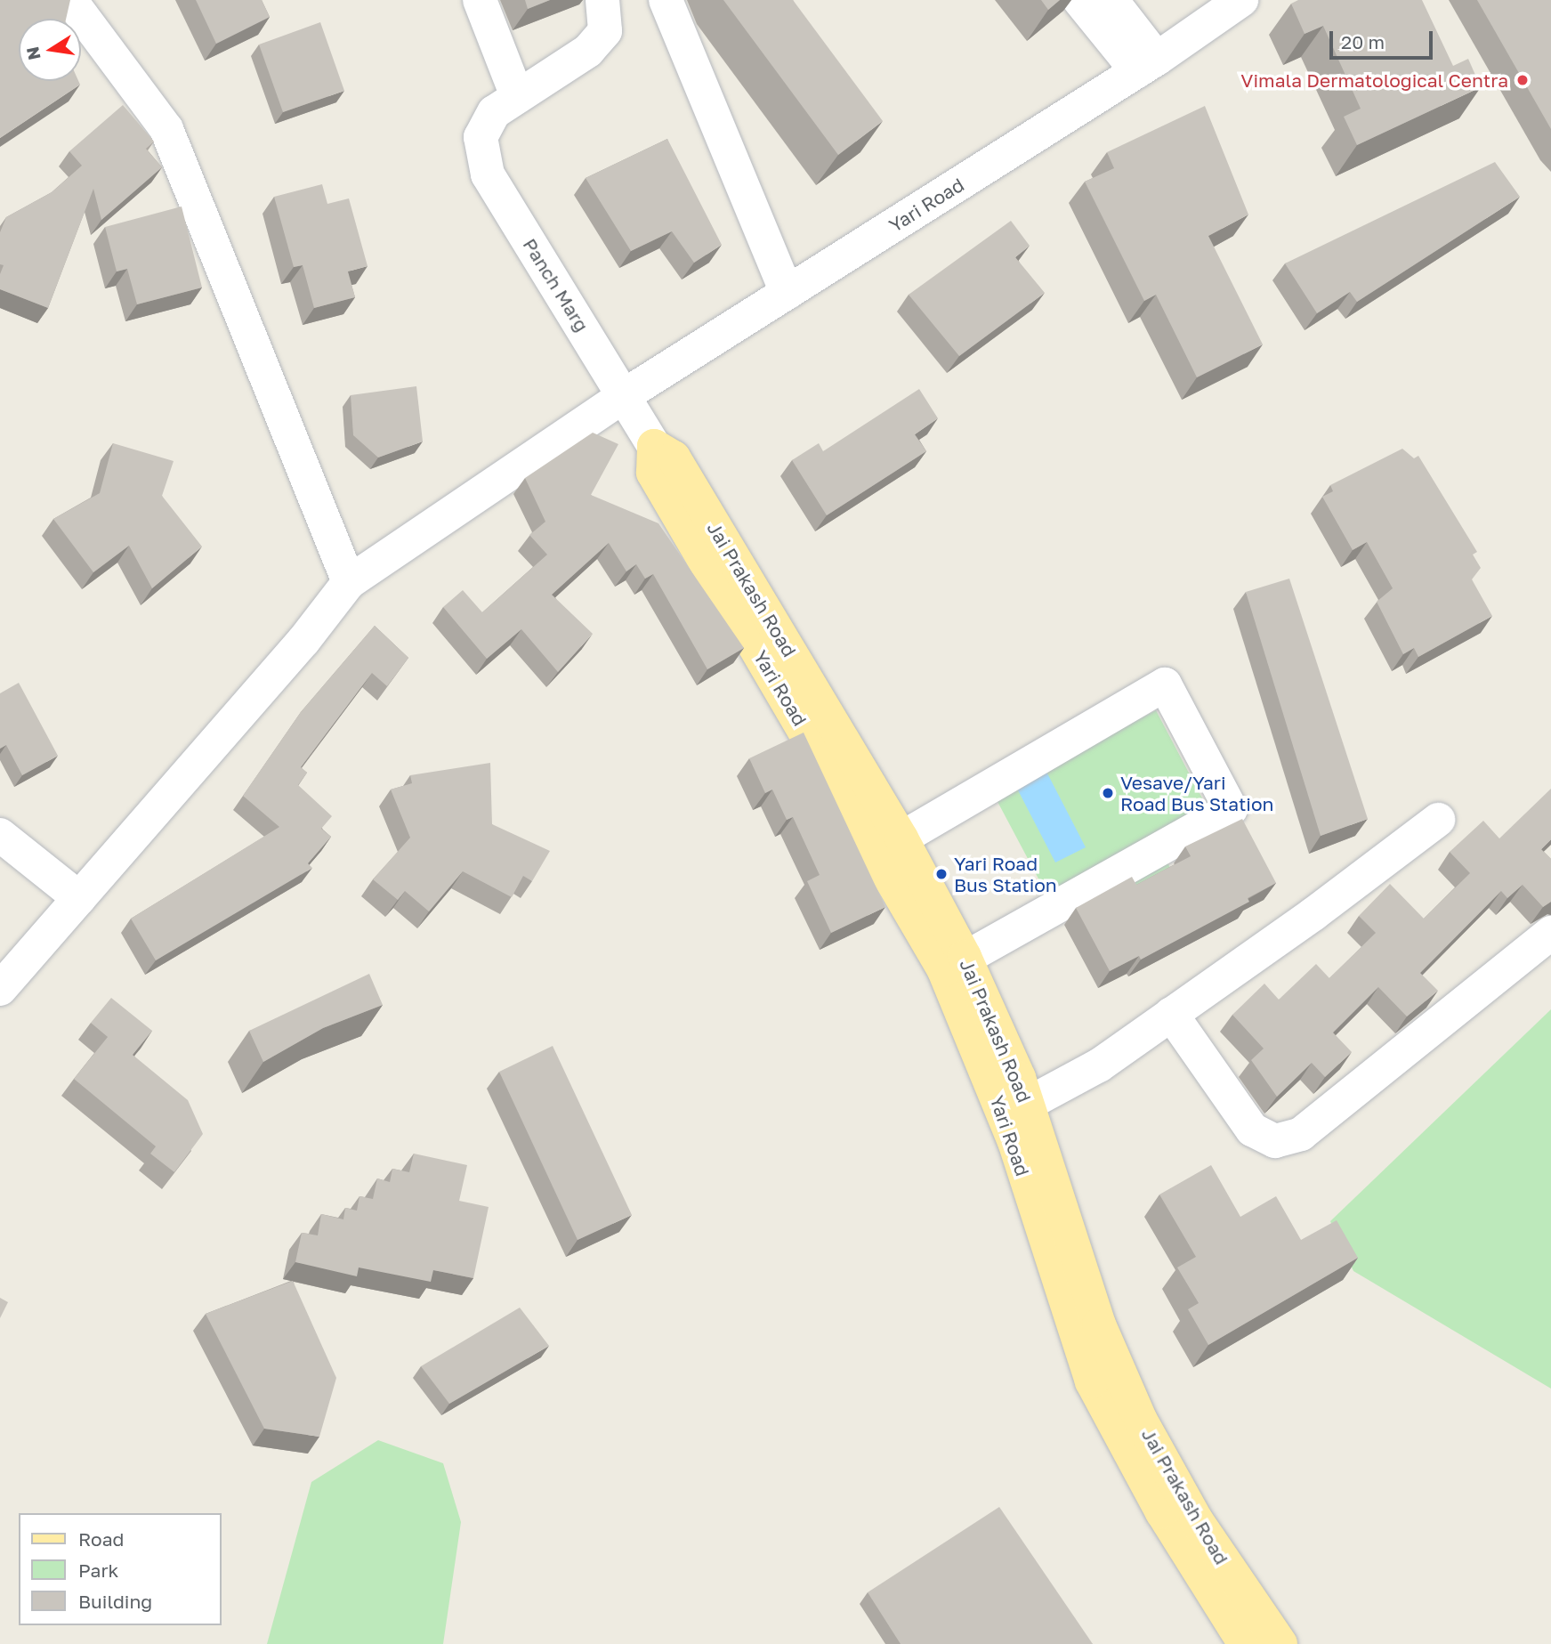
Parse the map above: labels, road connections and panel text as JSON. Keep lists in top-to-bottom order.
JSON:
{
  "streets": {
    "main road": ["Yari Road", "Jai Prakash Road"],
    "street": ["Panch Marg"]
  },
  "crossings": [
    ["Yari Road", "Panch Marg"],
    ["Yari Road", "Jai Prakash Road"]
  ],
  "places": ["Vimala Dermatological Centra", "Vesave/Yari Road Bus Station", "Yari Road Bus Station"],
  "legend": ["Road", "Park", "Building"],
  "scale_bar": "20 m",
  "north": "left"
}
